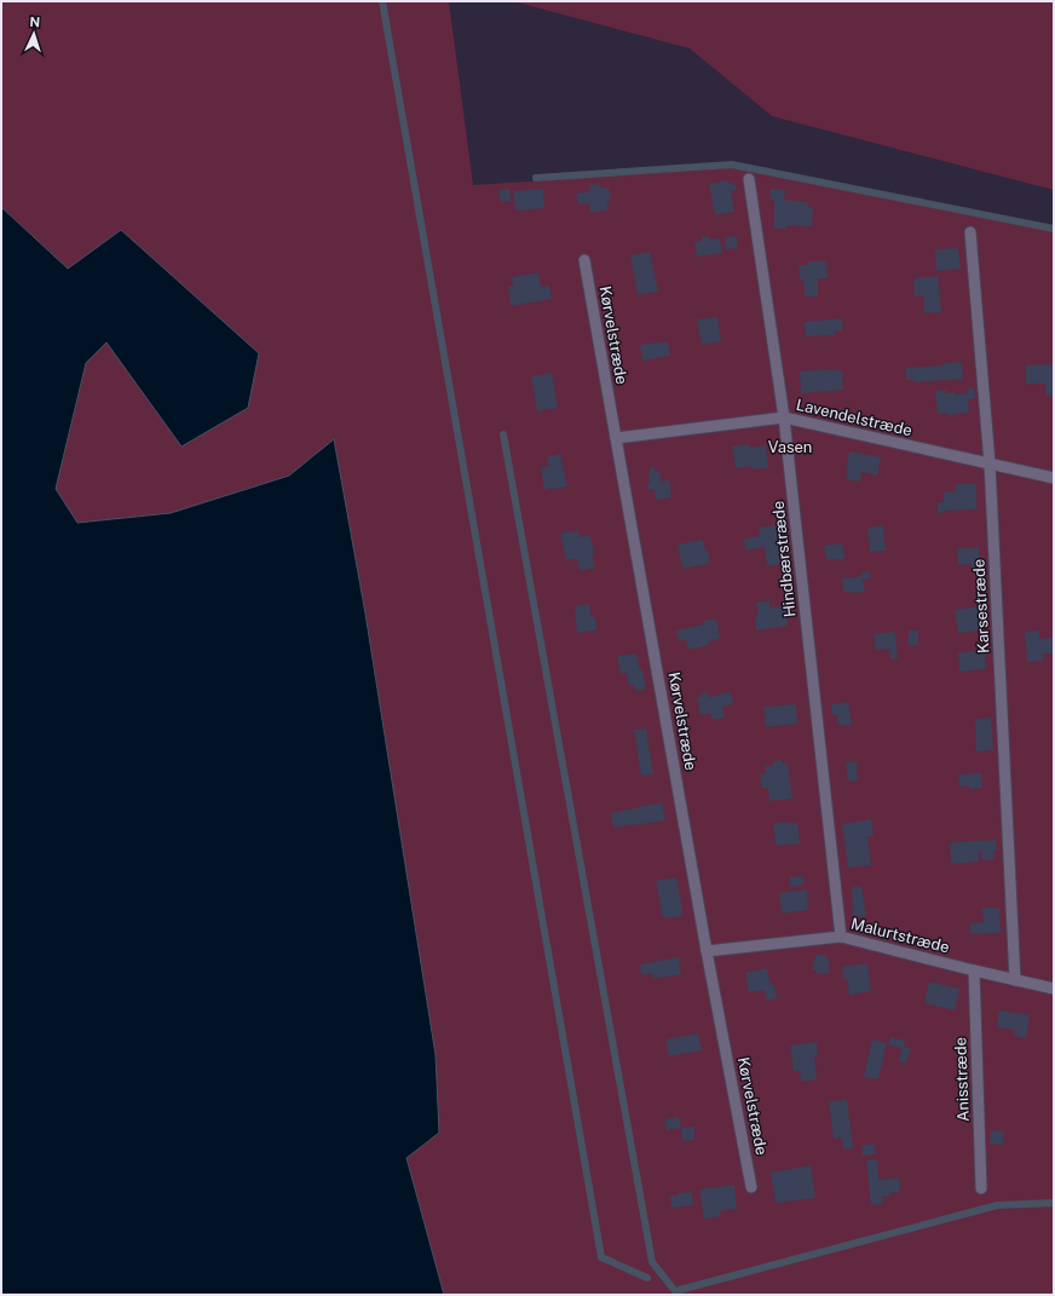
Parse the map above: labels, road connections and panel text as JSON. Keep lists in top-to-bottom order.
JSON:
{
  "streets": {
    "lane": [
      "Kørvelstræde",
      "Lavendelstræde",
      "Hindbærstræde",
      "Karsestræde",
      "Malurtstræde",
      "Anisstræde"
    ]
  },
  "crossings": [
    ["Kørvelstræde", "Lavendelstræde"],
    ["Kørvelstræde", "Malurtstræde"],
    ["Lavendelstræde", "Hindbærstræde"],
    ["Lavendelstræde", "Karsestræde"],
    ["Hindbærstræde", "Malurtstræde"],
    ["Karsestræde", "Malurtstræde"],
    ["Malurtstræde", "Anisstræde"]
  ],
  "parks": ["Vasen"],
  "north": "top"
}
